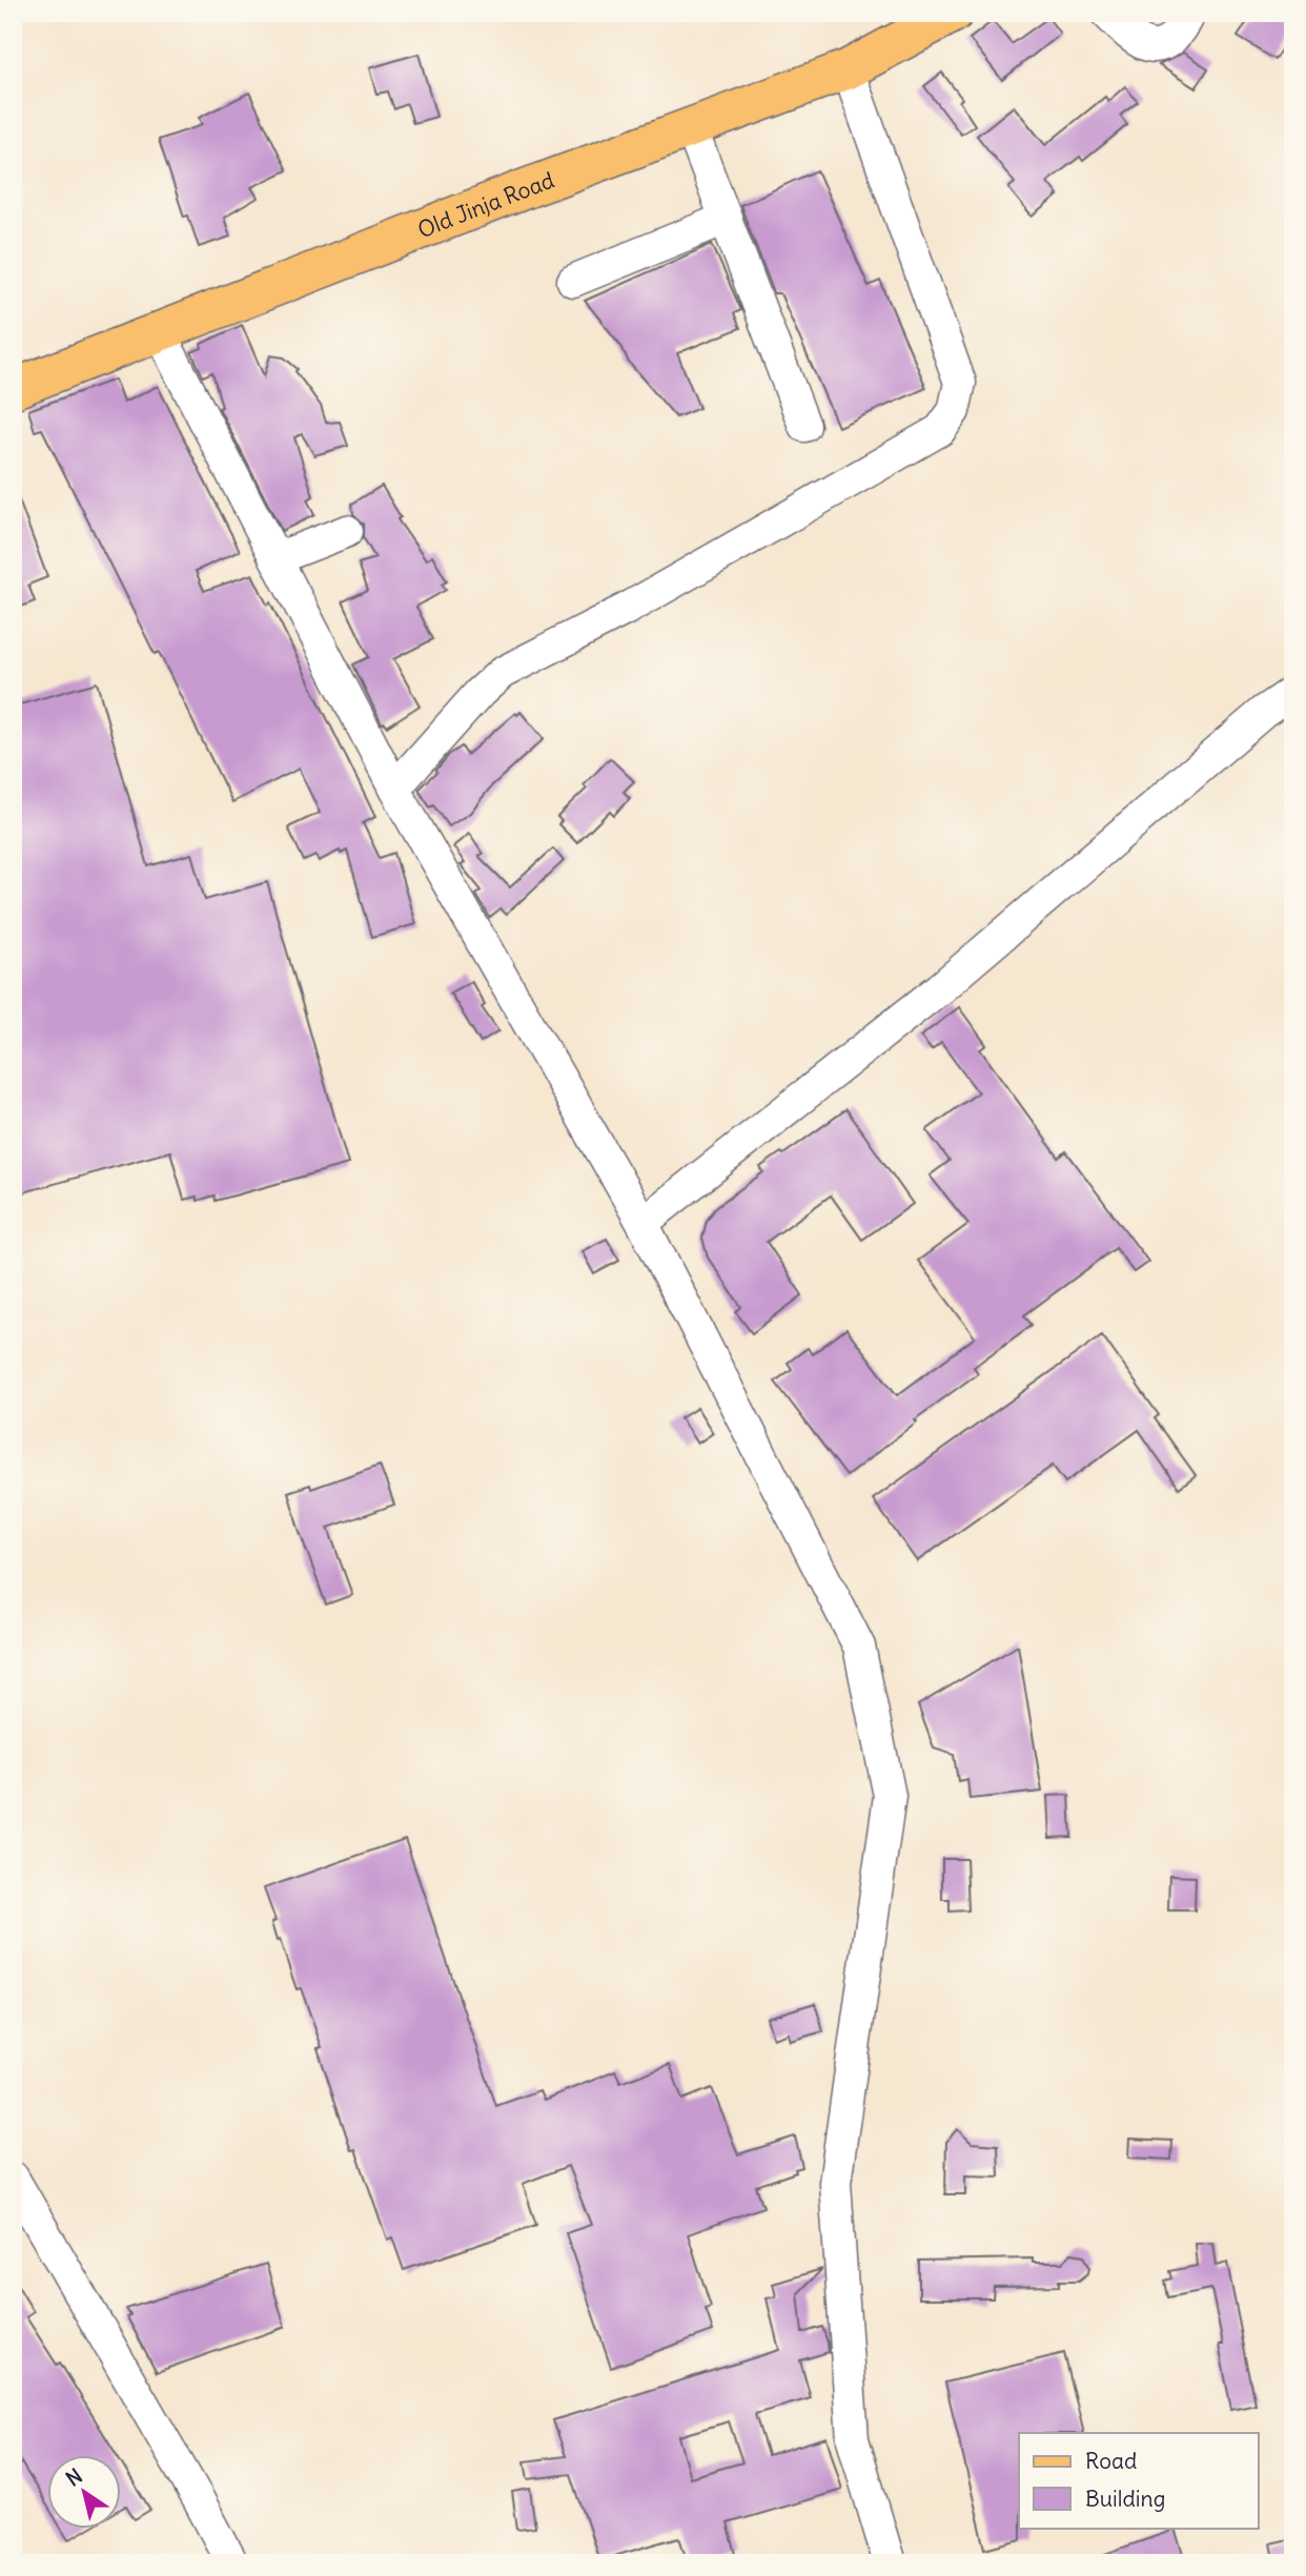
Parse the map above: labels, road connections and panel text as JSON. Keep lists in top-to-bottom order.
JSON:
{
  "streets": {
    "main road": ["Old Jinja Road"]
  },
  "legend": ["Road", "Building"],
  "north": "top left"
}
